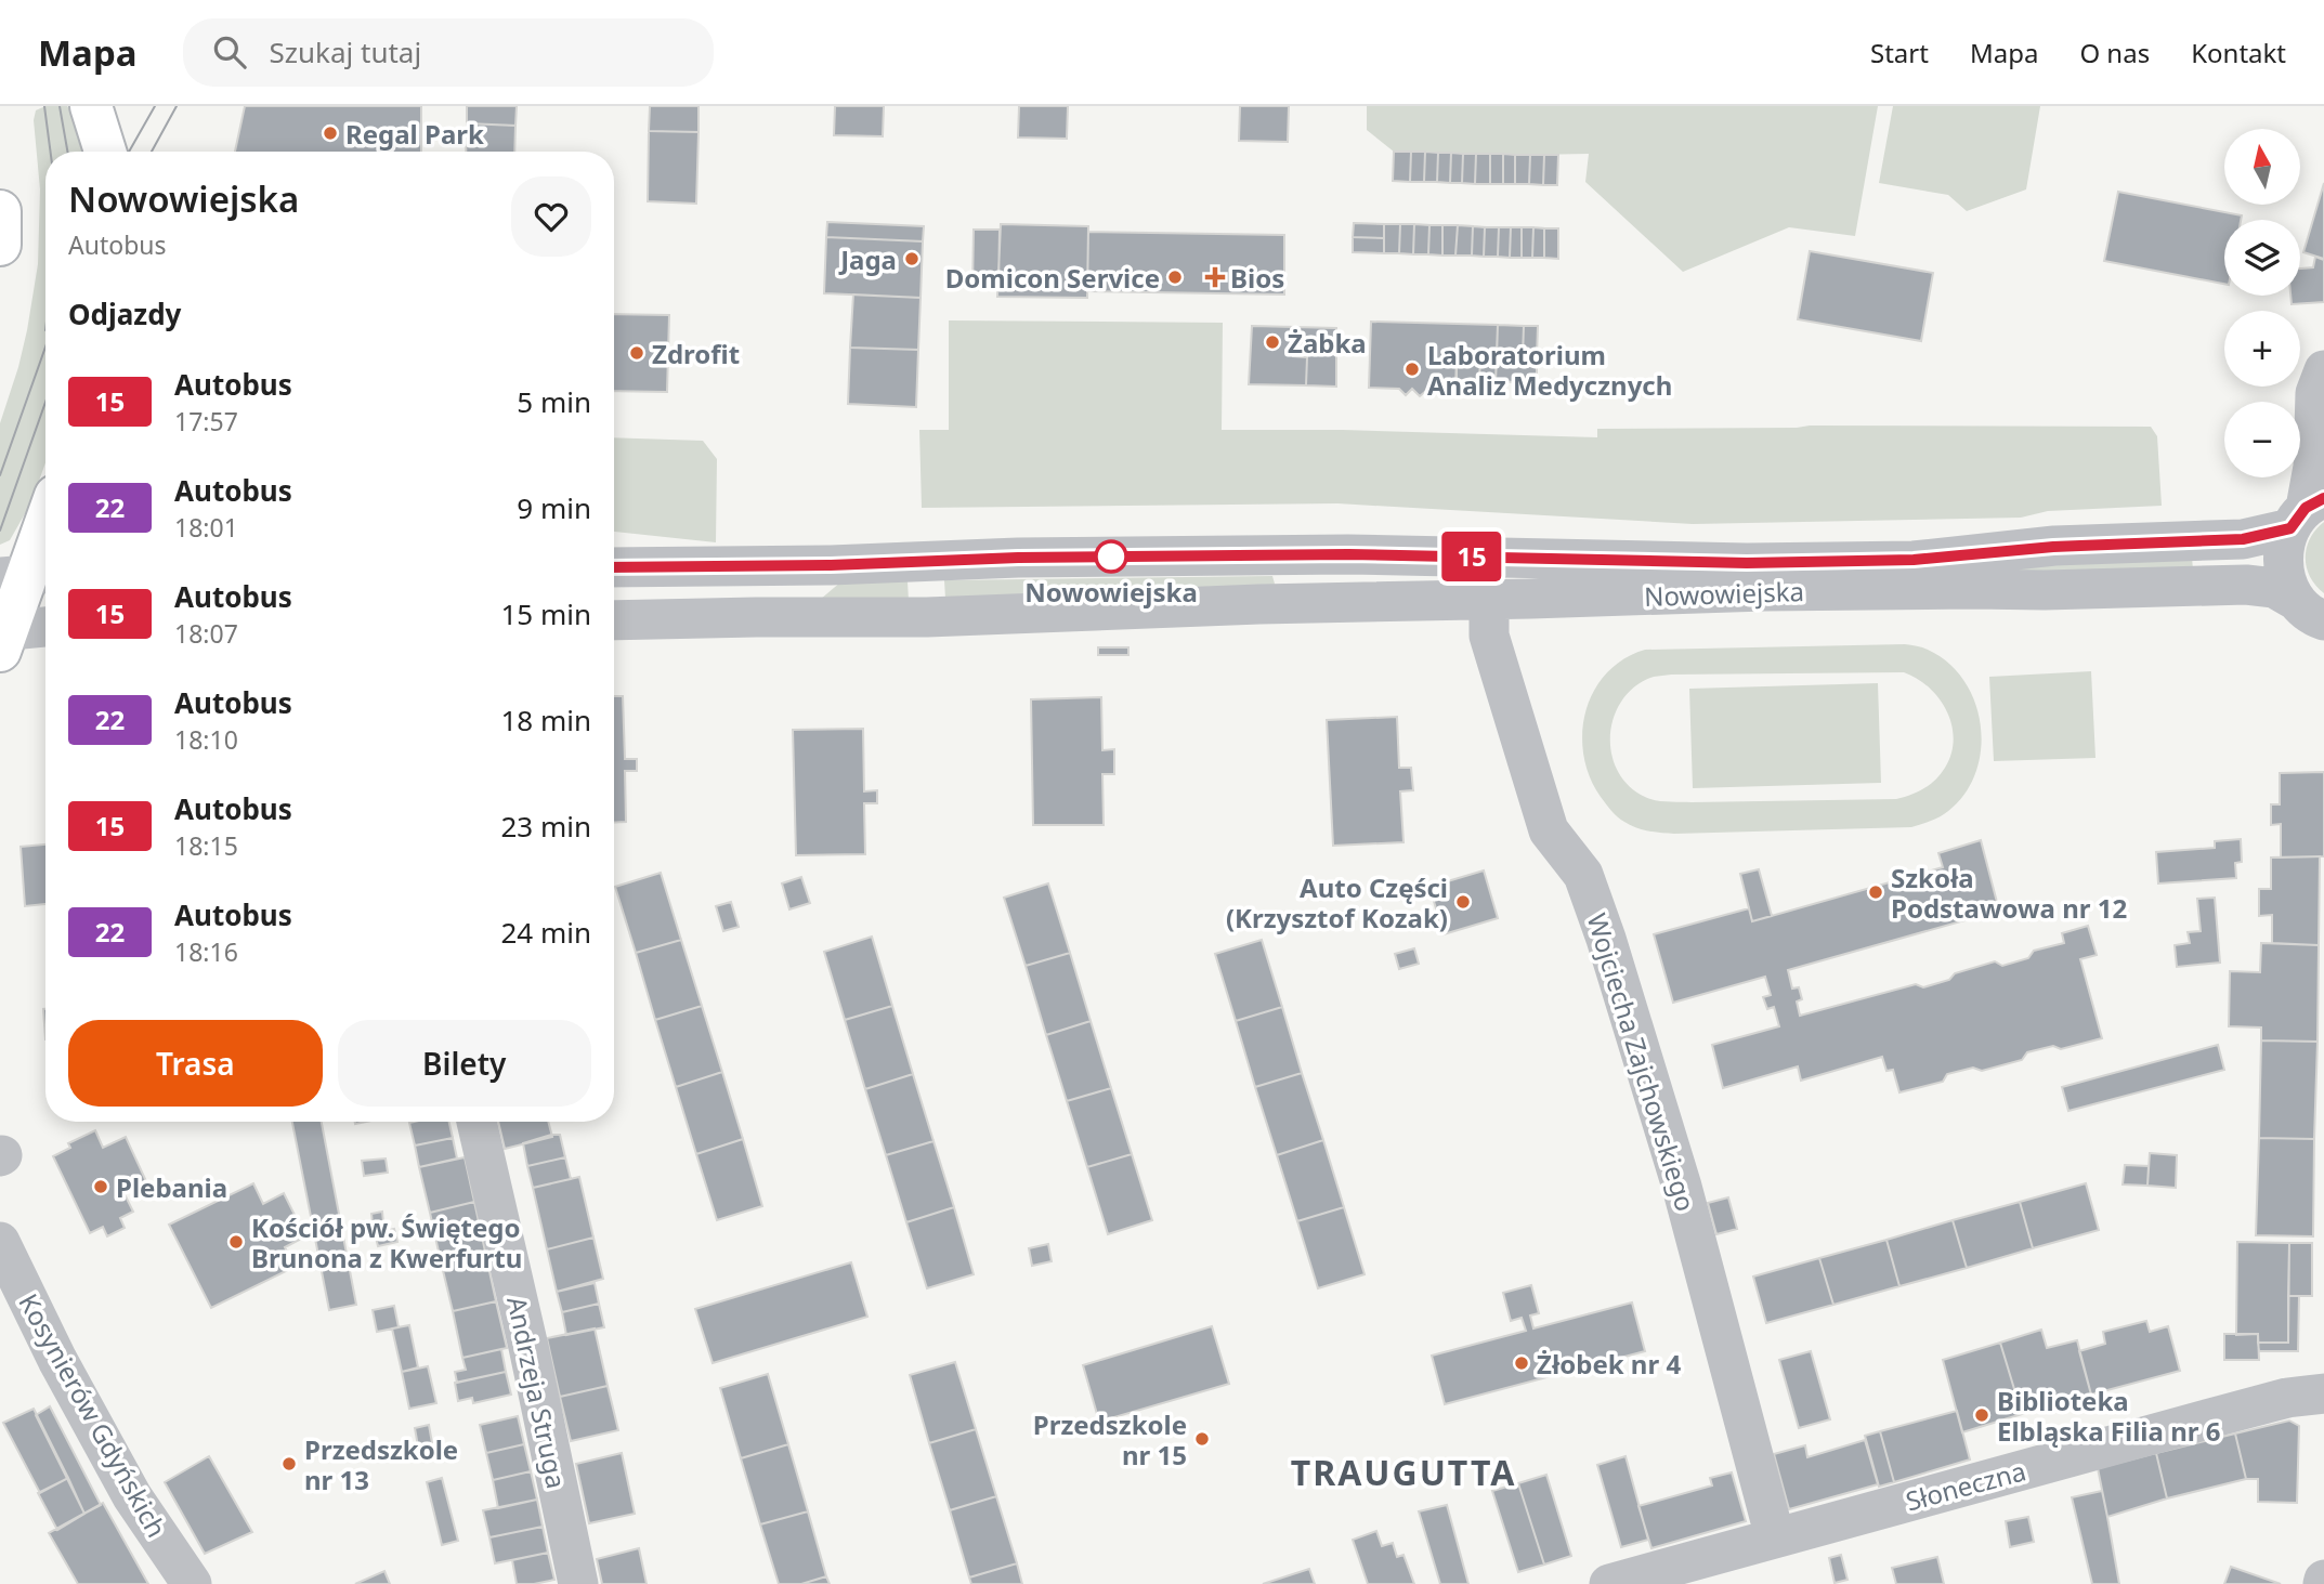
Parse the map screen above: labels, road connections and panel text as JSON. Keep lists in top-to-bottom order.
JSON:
{
  "streets": {
    "street": [
      "Nowowiejska",
      "Wojciecha Zajchowskiego",
      "Andrzeja Struga",
      "Kosynierów Gdyńskich",
      "Słoneczna"
    ]
  },
  "crossings": [
    ["Nowowiejska", "Wojciecha Zajchowskiego"],
    ["Wojciecha Zajchowskiego", "Słoneczna"]
  ],
  "districts": ["TRAUGUTTA"],
  "places": {
    "other": [
      "Regal Park",
      "Jaga",
      "Domicon Service",
      "Żabka",
      "Zdrofit",
      "Laboratorium Analiz Medycznych",
      "Nowowiejska",
      "Szkoła Podstawowa nr 12",
      "Auto Części (Krzysztof Kozak)",
      "Plebania",
      "Kościół pw. Świętego Brunona z Kwerfurtu",
      "Żłobek nr 4",
      "Biblioteka Elbląska Filia nr 6",
      "Przedszkole nr 15",
      "Przedszkole nr 13"
    ],
    "health": ["Bios"]
  },
  "lines": ["bus line 15"],
  "north": "top",
  "page": {
    "header": "Mapa",
    "search": "Szukaj tutaj",
    "nav": [
      "Start",
      "Mapa",
      "O nas",
      "Kontakt"
    ],
    "on_map": "15",
    "map_buttons": ["+", "−"],
    "heading": [
      ["Nowowiejska", "Autobus"],
      "Odjazdy"
    ],
    "list": [
      {
        "mark": "15",
        "name": "Autobus",
        "note": "17:57",
        "value": "5 min"
      },
      {
        "mark": "22",
        "name": "Autobus",
        "note": "18:01",
        "value": "9 min"
      },
      {
        "mark": "15",
        "name": "Autobus",
        "note": "18:07",
        "value": "15 min"
      },
      {
        "mark": "22",
        "name": "Autobus",
        "note": "18:10",
        "value": "18 min"
      },
      {
        "mark": "15",
        "name": "Autobus",
        "note": "18:15",
        "value": "23 min"
      },
      {
        "mark": "22",
        "name": "Autobus",
        "note": "18:16",
        "value": "24 min"
      }
    ],
    "buttons": ["Trasa", "Bilety"]
  }
}
